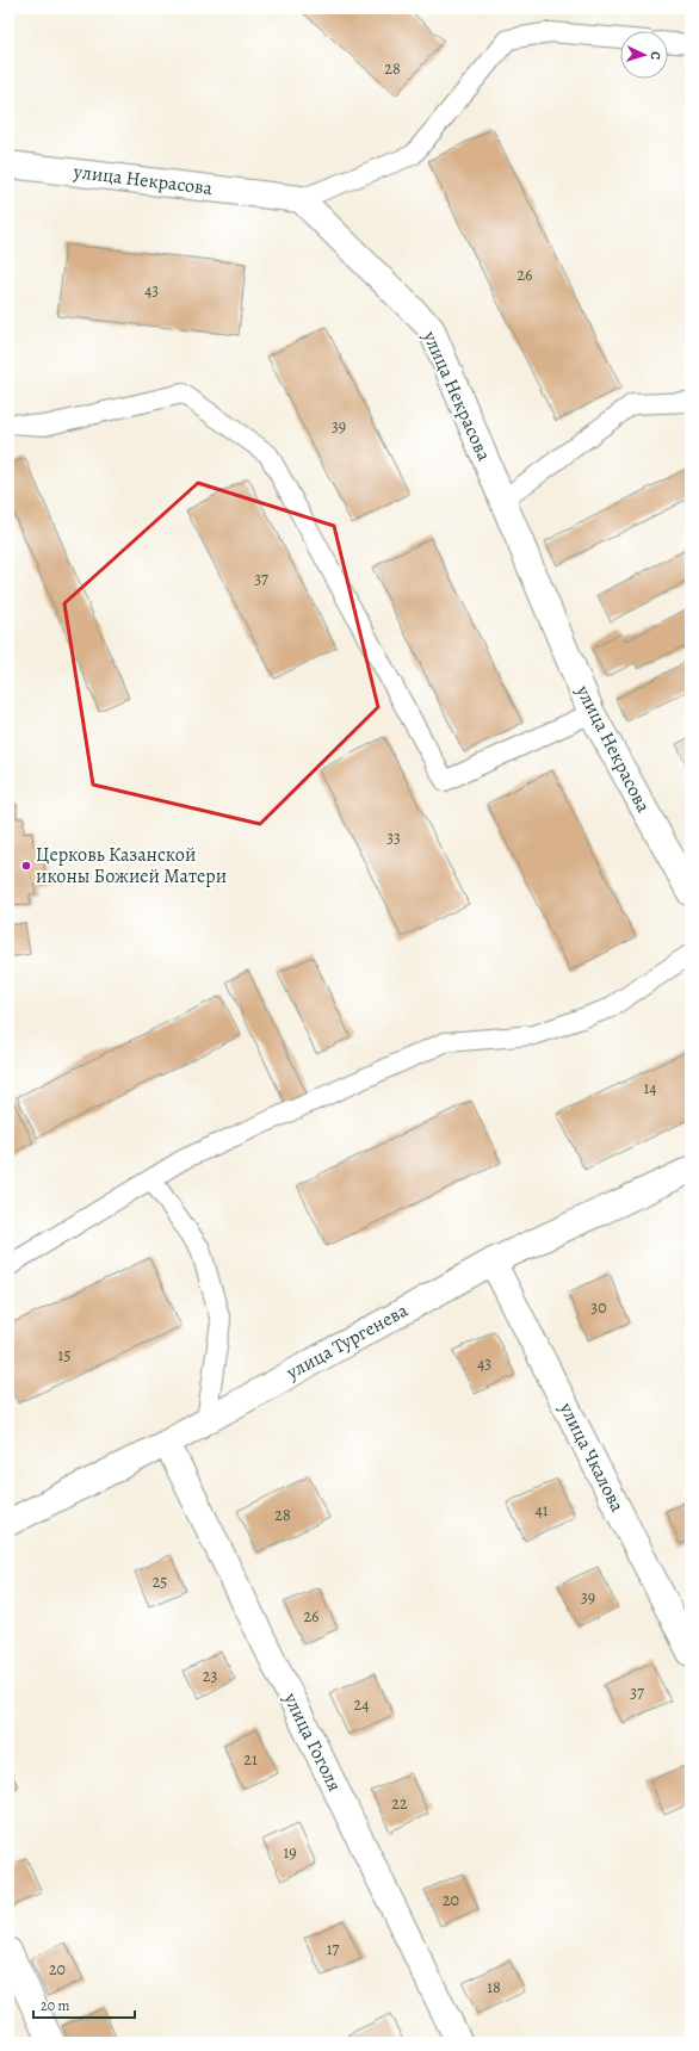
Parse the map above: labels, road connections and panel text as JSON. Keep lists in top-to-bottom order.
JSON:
{
  "streets": {
    "street": [
      "улица Некрасова",
      "улица Тургенева",
      "улица Чкалова",
      "улица Гоголя"
    ]
  },
  "crossings": [
    ["улица Тургенева", "улица Чкалова"],
    ["улица Тургенева", "улица Гоголя"]
  ],
  "places": ["Церковь Казанской иконы Божией Матери"],
  "house_numbers": [
    "28",
    "26",
    "43",
    "39",
    "37",
    "33",
    "14",
    "30",
    "15",
    "43",
    "41",
    "28",
    "25",
    "39",
    "26",
    "23",
    "37",
    "24",
    "21",
    "22",
    "19",
    "20",
    "17",
    "20",
    "18"
  ],
  "scale_bar": "20 m",
  "north": "right"
}
